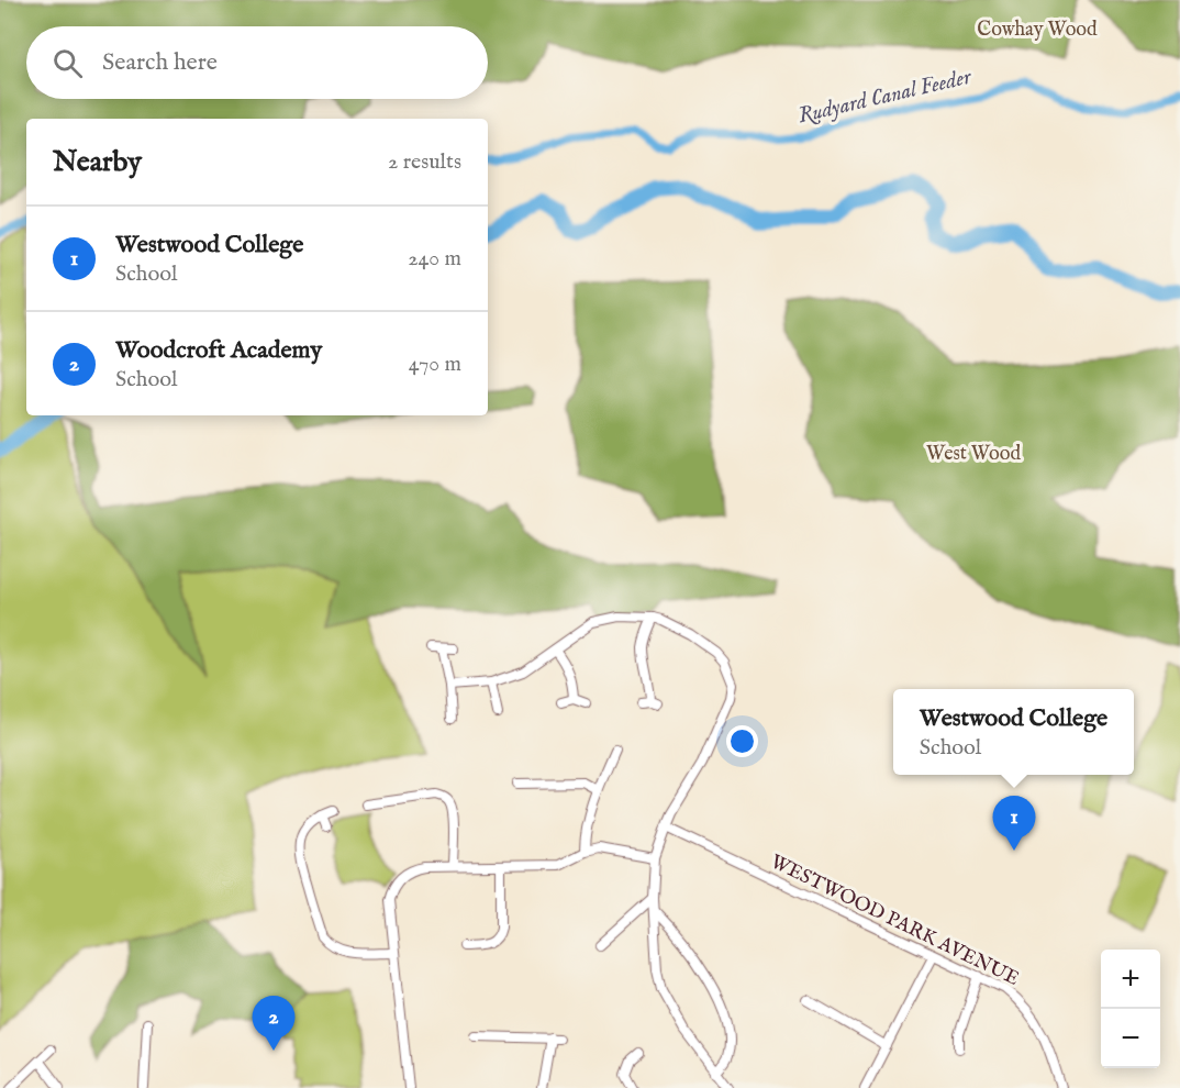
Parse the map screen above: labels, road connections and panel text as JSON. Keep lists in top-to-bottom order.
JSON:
{
  "streets": {
    "street": ["WESTWOOD PARK AVENUE"]
  },
  "water": ["Rudyard Canal Feeder"],
  "parks": ["Cowhay Wood", "West Wood"],
  "page": {
    "search": "Search here",
    "heading": ["Nearby", "2 results"],
    "list": [
      {
        "mark": "1",
        "name": "Westwood College",
        "note": "School",
        "value": "240 m"
      },
      {
        "mark": "2",
        "name": "Woodcroft Academy",
        "note": "School",
        "value": "470 m"
      }
    ],
    "popup": ["Westwood College", "School"],
    "pins": ["1", "2"],
    "map_buttons": ["+", "−"]
  }
}
